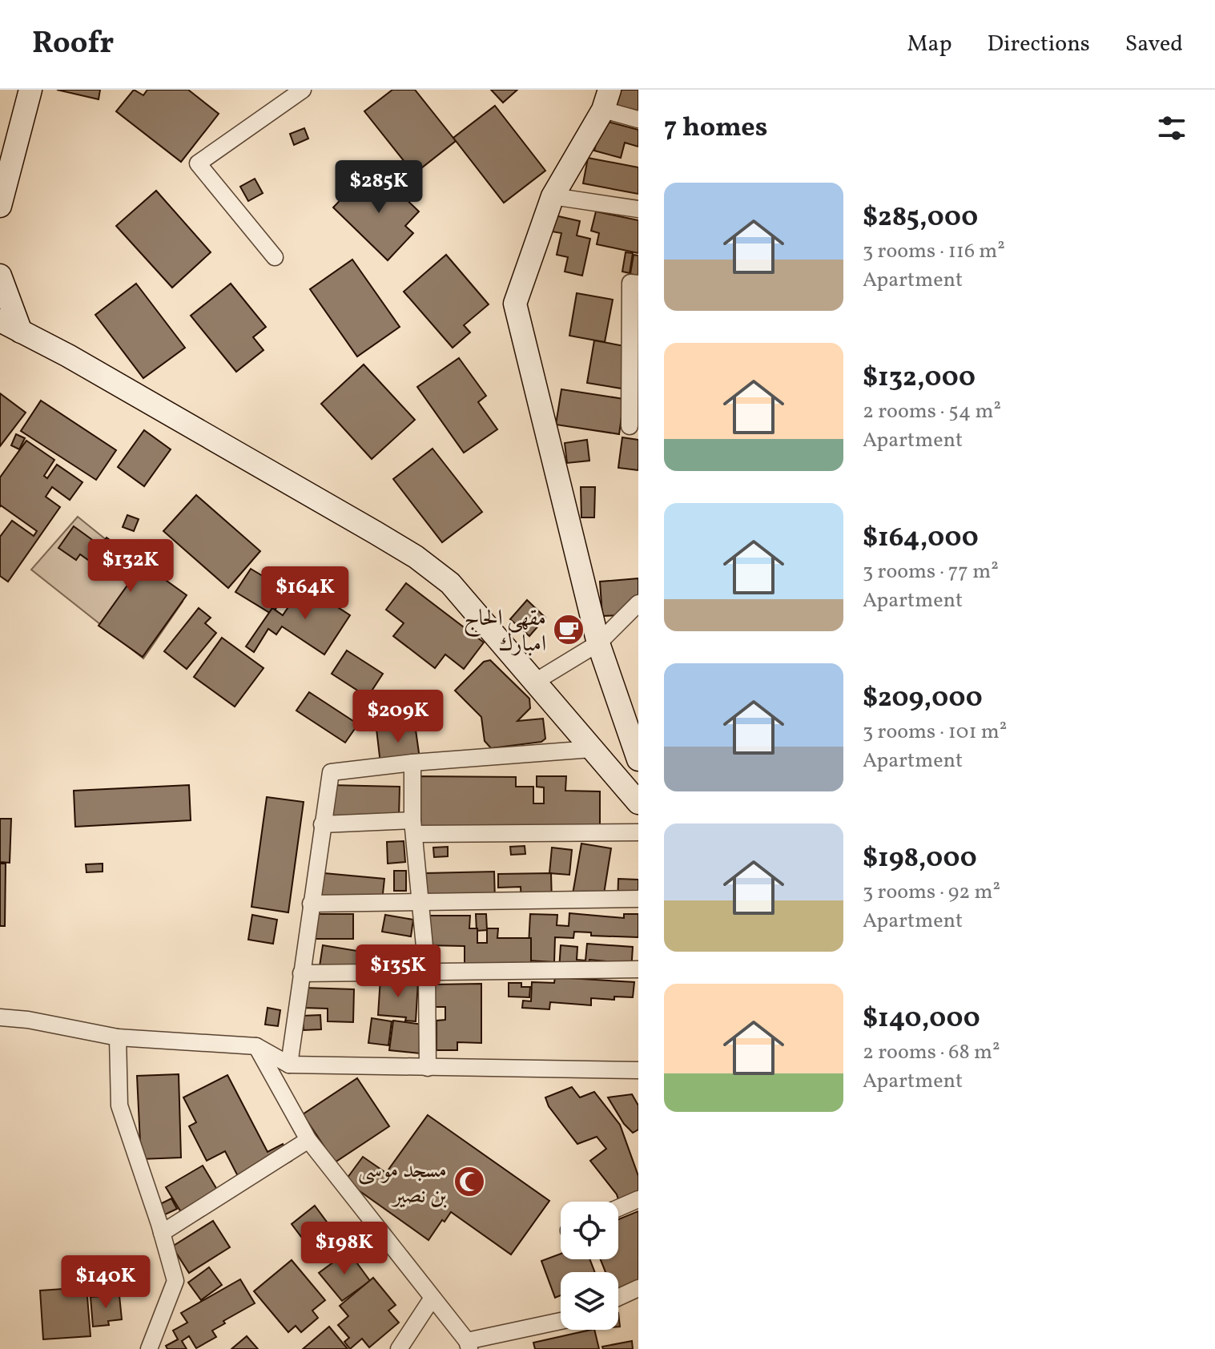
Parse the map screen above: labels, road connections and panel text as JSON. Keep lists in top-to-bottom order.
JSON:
{
  "places": {
    "cafe": ["مقهى الحاج امبارك"],
    "mosque": ["مسجد موسى بن نصير"]
  },
  "page": {
    "header": "Roofr",
    "nav": ["Map", "Directions", "Saved"],
    "heading": "7 homes",
    "price": [
      "$285K",
      "$132K",
      "$164K",
      "$209K",
      "$135K",
      "$198K",
      "$140K"
    ],
    "list": [
      {
        "name": "$285,000",
        "note": "3 rooms · 116 m² · Apartment"
      },
      {
        "name": "$132,000",
        "note": "2 rooms · 54 m² · Apartment"
      },
      {
        "name": "$164,000",
        "note": "3 rooms · 77 m² · Apartment"
      },
      {
        "name": "$209,000",
        "note": "3 rooms · 101 m² · Apartment"
      },
      {
        "name": "$198,000",
        "note": "3 rooms · 92 m² · Apartment"
      },
      {
        "name": "$140,000",
        "note": "2 rooms · 68 m² · Apartment"
      }
    ]
  }
}
